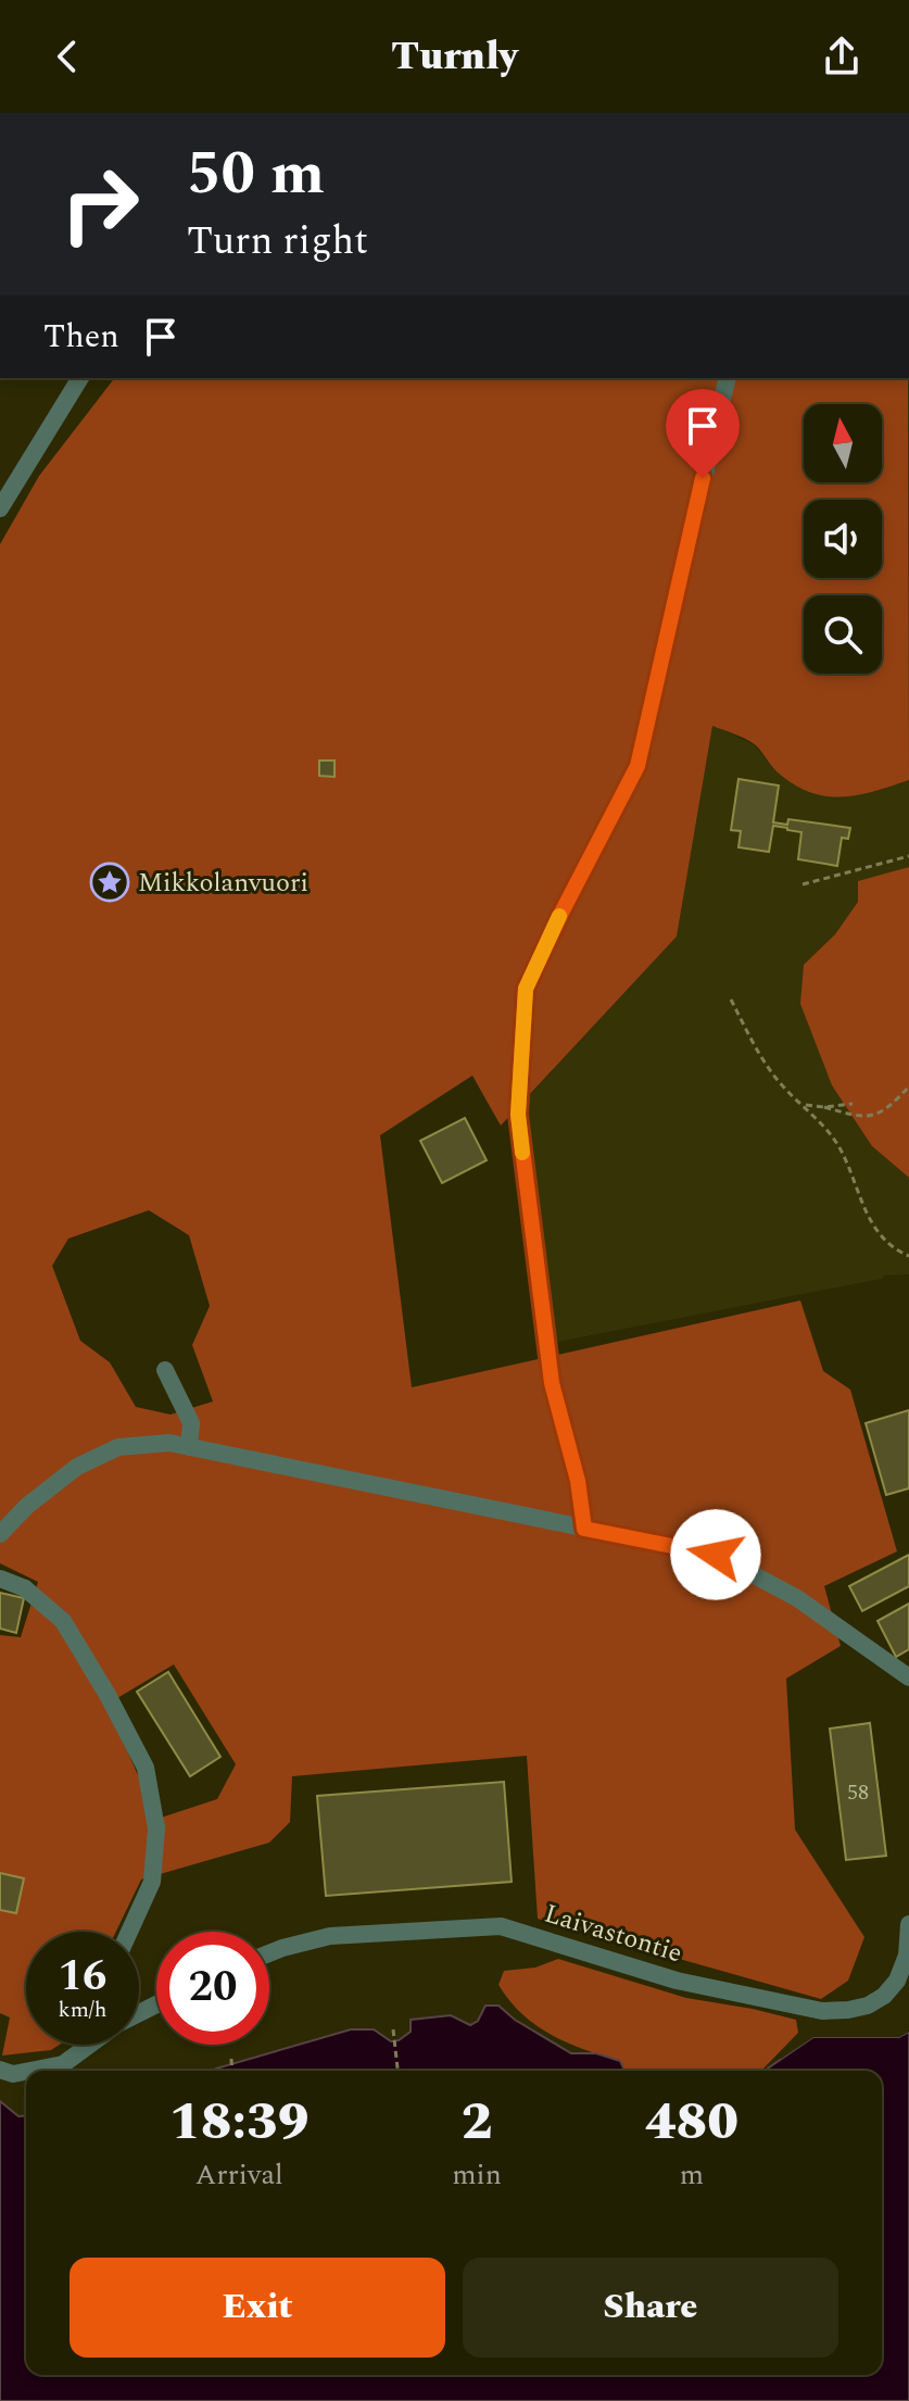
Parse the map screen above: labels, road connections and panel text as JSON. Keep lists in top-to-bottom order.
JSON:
{
  "streets": {
    "street": ["Laivastontie"]
  },
  "places": {
    "place": ["Mikkolanvuori"]
  },
  "house_numbers": ["58"],
  "north": "top",
  "page": {
    "header": "Turnly",
    "turn": ["50 m", "Turn right"],
    "then": "Then",
    "speed": "16 km/h",
    "limit": "20",
    "eta": [
      "18:39",
      "Arrival",
      "2",
      "min",
      "480",
      "m"
    ],
    "buttons": ["Exit", "Share"]
  }
}
